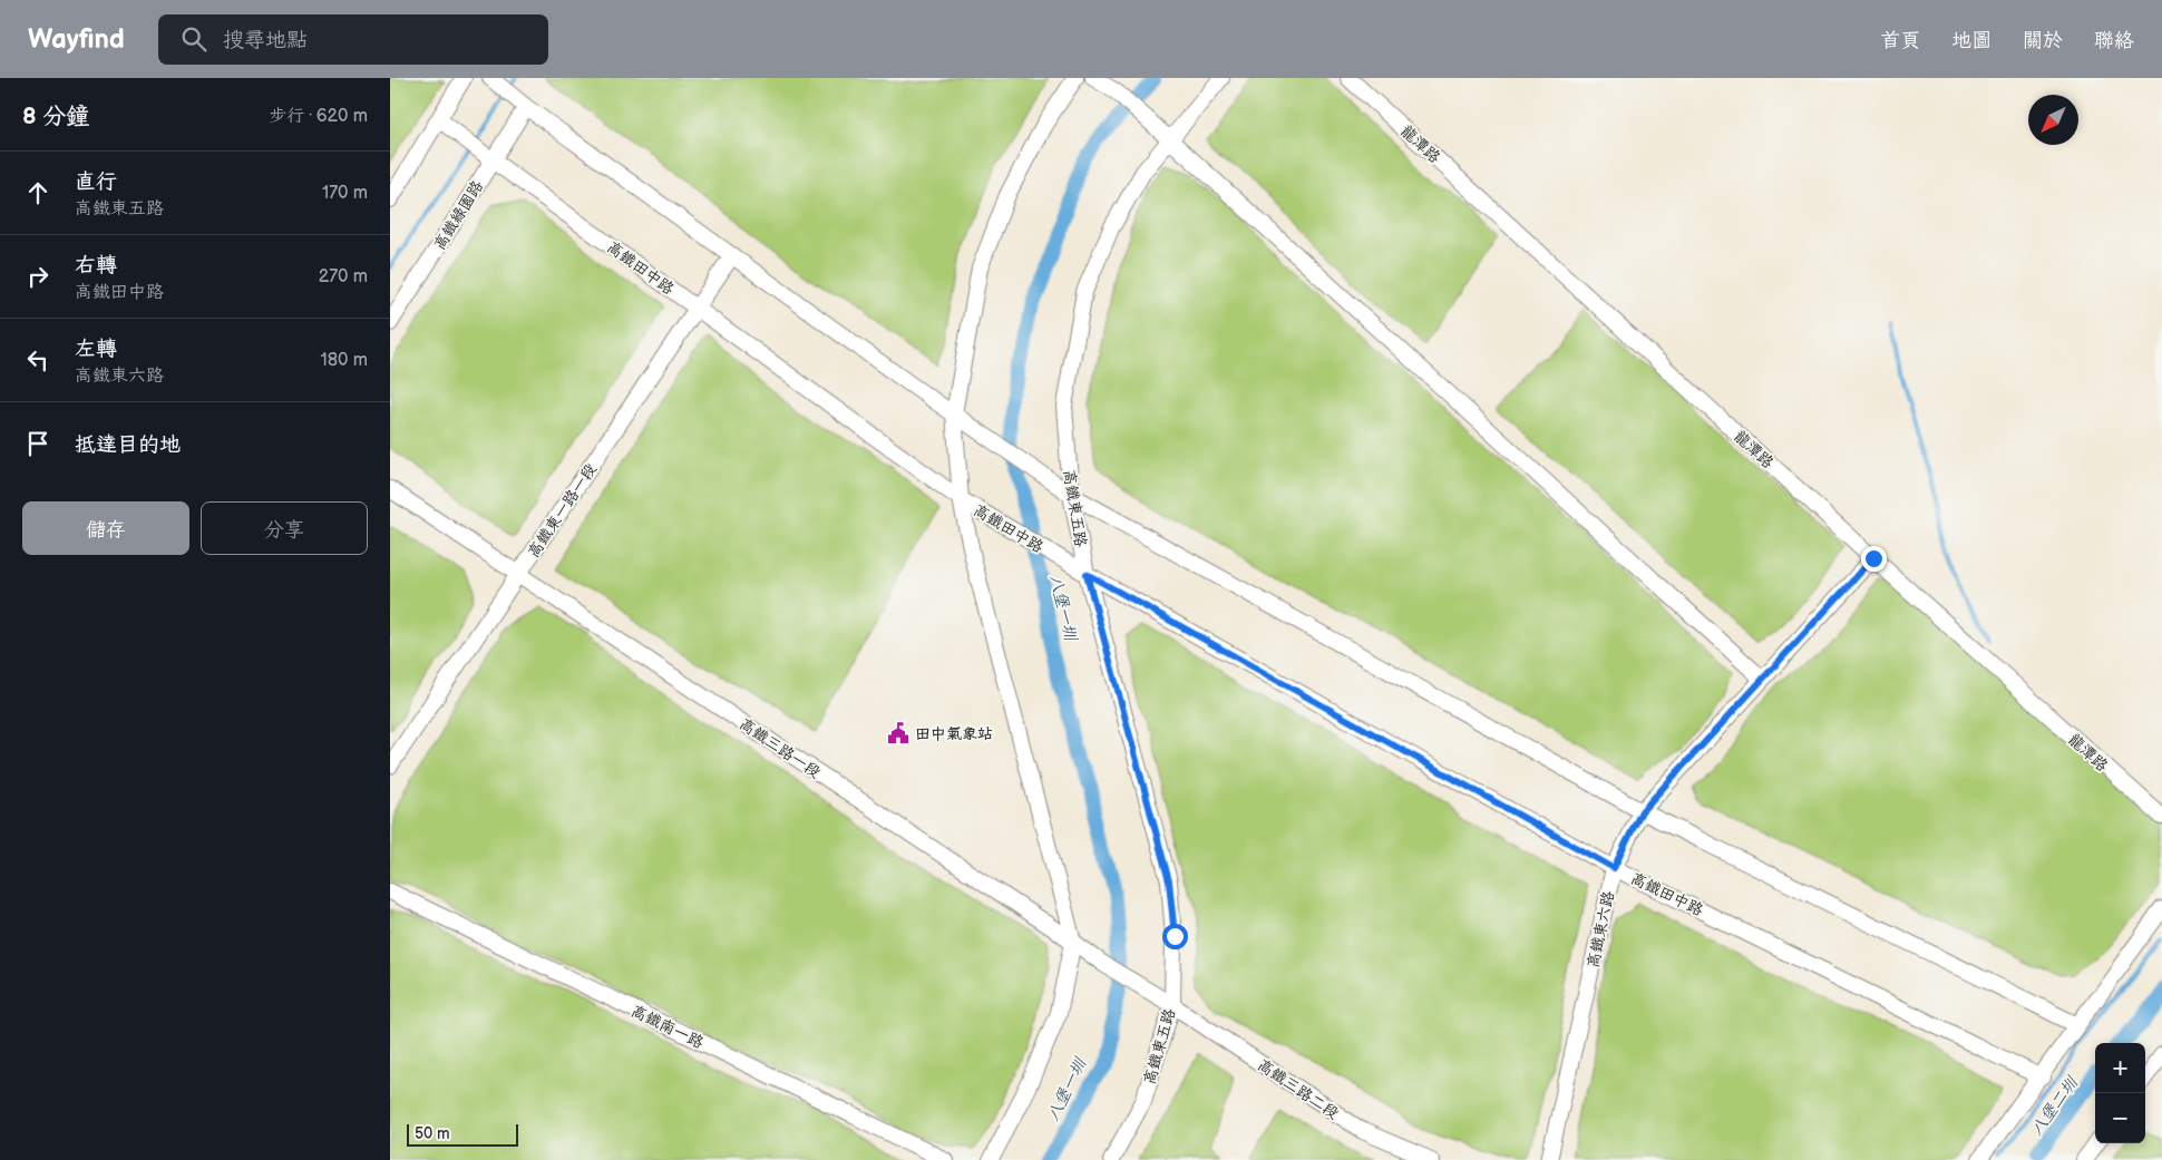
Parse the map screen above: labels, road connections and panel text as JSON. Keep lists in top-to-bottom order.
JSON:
{
  "streets": {
    "street": [
      "龍潭路",
      "高鐵綠園路",
      "高鐵田中路",
      "高鐵東五路",
      "高鐵東一路一段",
      "高鐵三路一段",
      "高鐵東六路",
      "高鐵南一路",
      "高鐵三路二段"
    ]
  },
  "crossings": [
    ["龍潭路", "高鐵東六路"],
    ["高鐵綠園路", "高鐵田中路"],
    ["高鐵田中路", "高鐵東五路"],
    ["高鐵田中路", "高鐵東一路一段"],
    ["高鐵田中路", "高鐵東六路"],
    ["高鐵東五路", "高鐵三路一段"],
    ["高鐵東五路", "高鐵三路二段"],
    ["高鐵東一路一段", "高鐵三路一段"],
    ["高鐵三路一段", "高鐵三路二段"]
  ],
  "water": ["八堡一圳", "八堡二圳"],
  "places": {
    "public building": ["田中氣象站"]
  },
  "scale_bar": "50 m",
  "north": "bottom left",
  "page": {
    "header": "Wayfind",
    "search": "搜尋地點",
    "nav": [
      "首頁",
      "地圖",
      "關於",
      "聯絡"
    ],
    "heading": ["8 分鐘", "步行 · 620 m"],
    "list": [
      ["直行", "高鐵東五路", "170 m"],
      ["右轉", "高鐵田中路", "270 m"],
      ["左轉", "高鐵東六路", "180 m"],
      "抵達目的地"
    ],
    "buttons": ["儲存", "分享"],
    "map_buttons": ["+", "−"],
    "scale": "50 m"
  }
}
